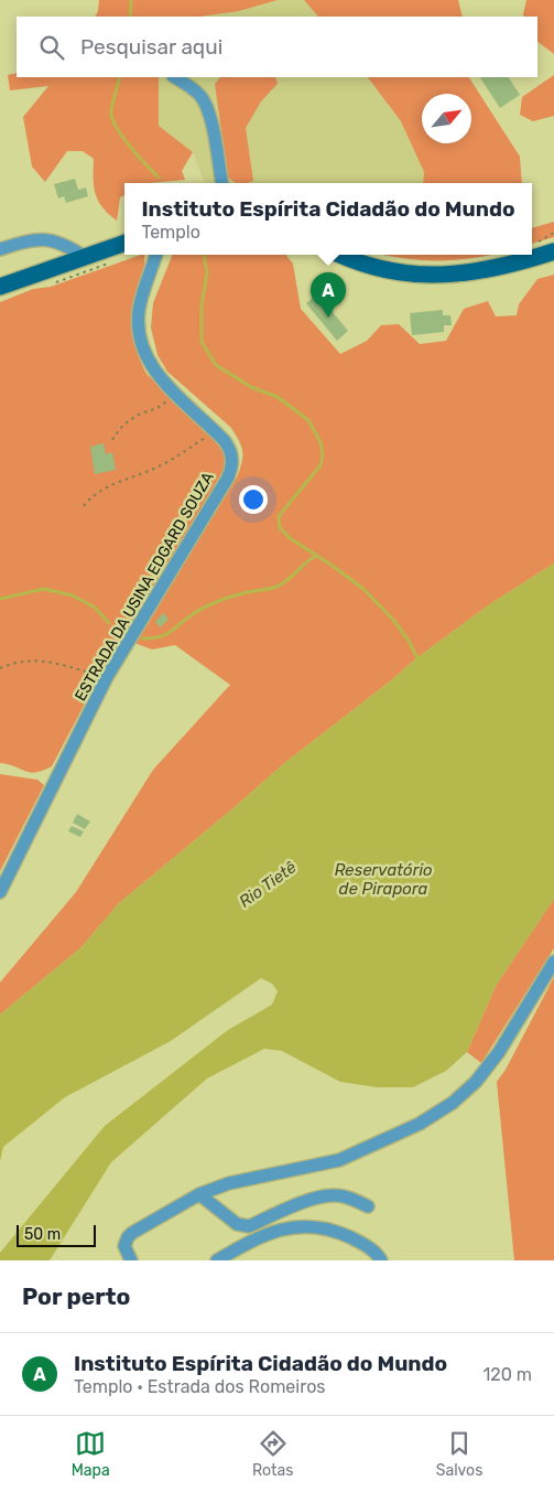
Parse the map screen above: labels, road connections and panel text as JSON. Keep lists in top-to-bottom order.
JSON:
{
  "streets": {
    "lane": ["ESTRADA DA USINA EDGARD SOUZA"]
  },
  "water": ["Reservatório de Pirapora", "Rio Tietê"],
  "scale_bar": "50 m",
  "north": "top right",
  "page": {
    "search": "Pesquisar aqui",
    "popup": ["Instituto Espírita Cidadão do Mundo", "Templo"],
    "pins": "A",
    "scale": "50 m",
    "heading": "Por perto",
    "list": [
      {
        "mark": "A",
        "name": "Instituto Espírita Cidadão do Mundo",
        "note": "Templo · Estrada dos Romeiros",
        "value": "120 m"
      }
    ],
    "nav": ["Mapa", "Rotas", "Salvos"]
  }
}
